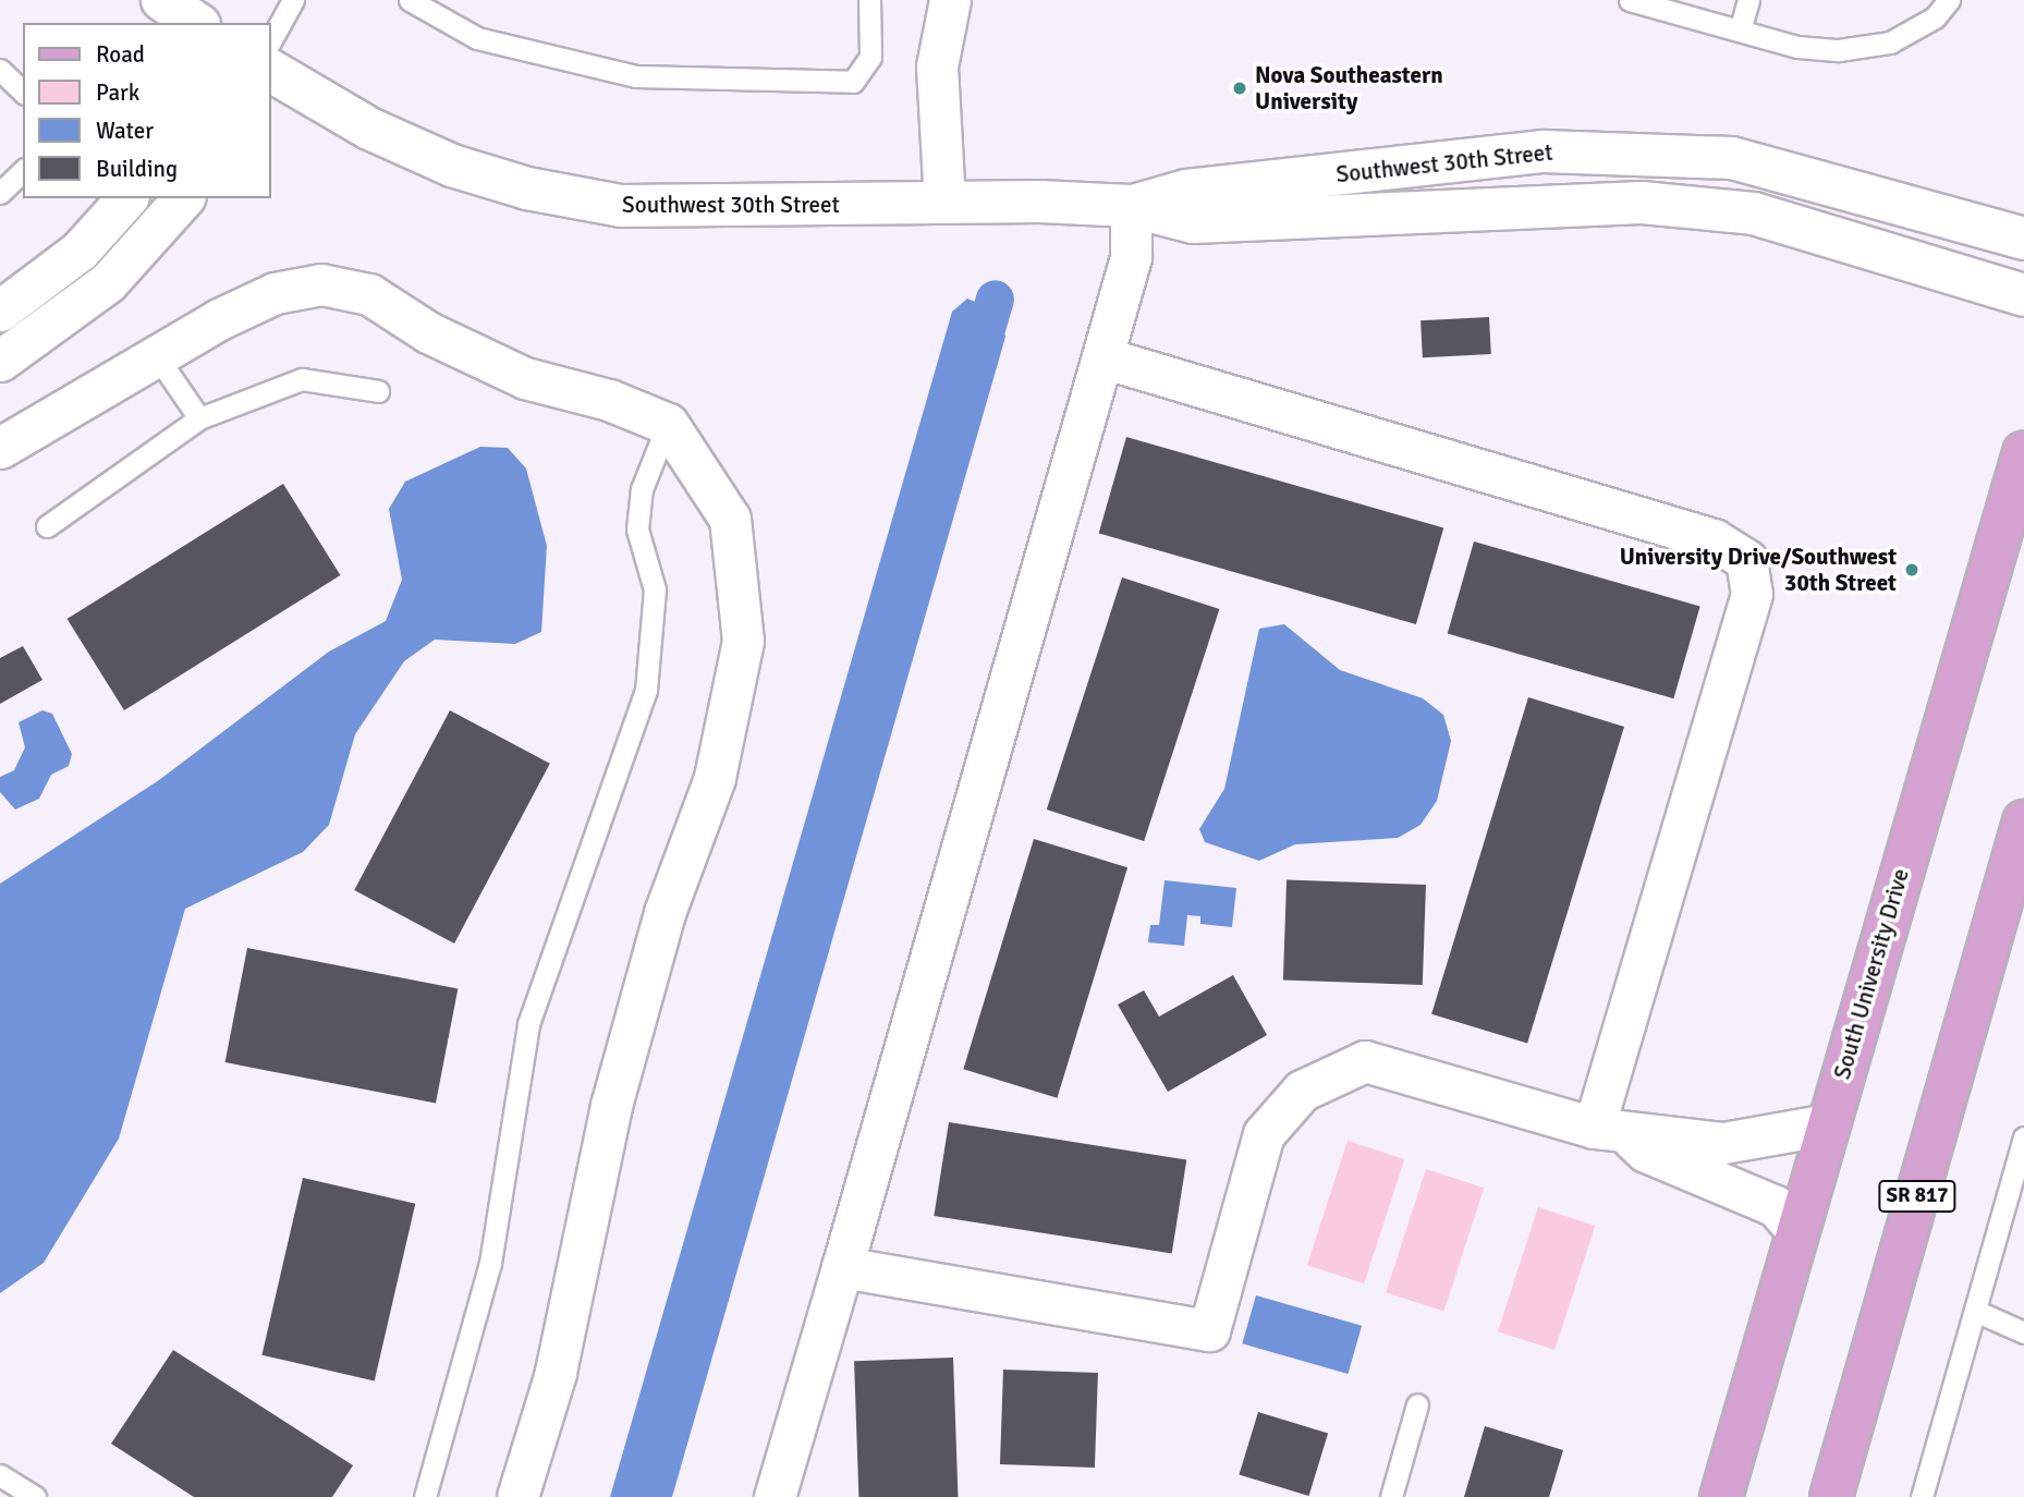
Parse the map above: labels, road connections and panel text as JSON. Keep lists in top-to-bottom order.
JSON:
{
  "streets": {
    "main road": ["South University Drive", "SR 817"],
    "street": ["Southwest 30th Street"]
  },
  "places": ["Nova Southeastern University", "University Drive/Southwest 30th Street"],
  "legend": [
    "Road",
    "Park",
    "Water",
    "Building"
  ]
}
